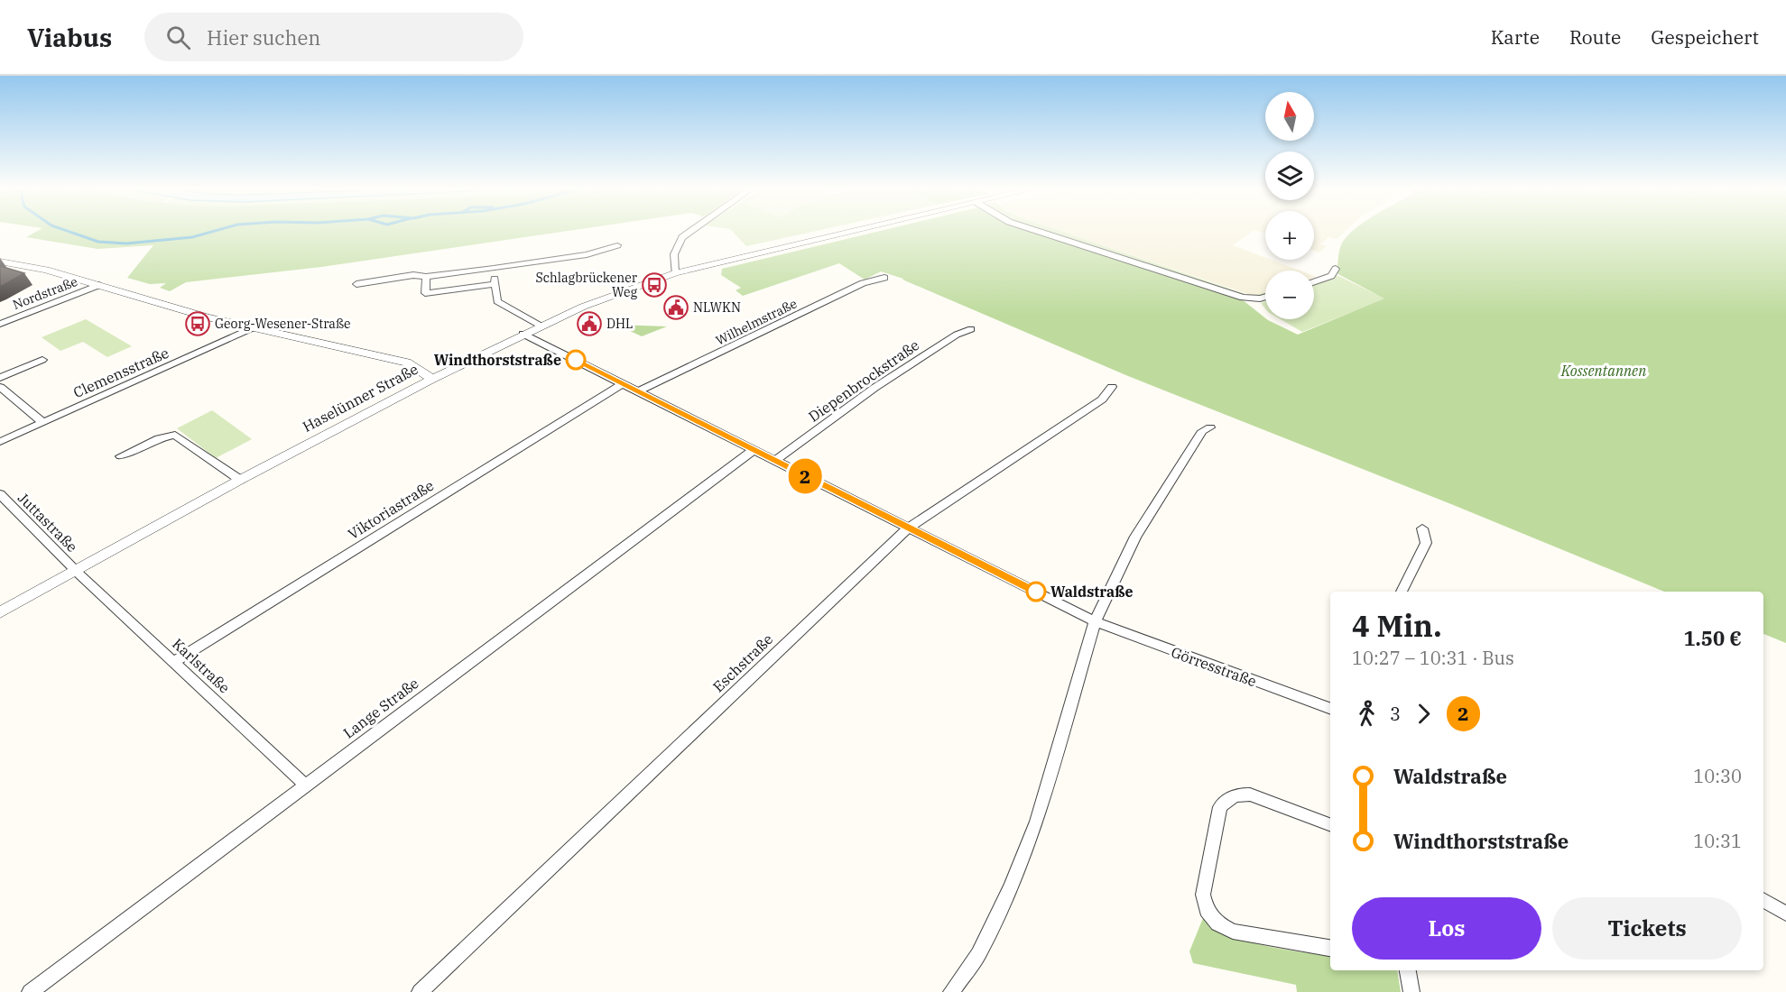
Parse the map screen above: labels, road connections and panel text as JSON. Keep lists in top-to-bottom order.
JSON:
{
  "streets": {
    "street": [
      "Nordstraße",
      "Wilhelmstraße",
      "Clemensstraße",
      "Diepenbrockstraße",
      "Haselünner Straße",
      "Viktoriastraße",
      "Juttastraße",
      "Eschstraße",
      "Karlstraße",
      "Görresstraße",
      "Lange Straße"
    ]
  },
  "crossings": [
    ["Haselünner Straße", "Juttastraße"],
    ["Haselünner Straße", "Karlstraße"],
    ["Viktoriastraße", "Karlstraße"],
    ["Juttastraße", "Karlstraße"],
    ["Karlstraße", "Lange Straße"]
  ],
  "parks": ["Kossentannen"],
  "places": {
    "bus stop": ["Schlagbrückener Weg", "Georg-Wesener-Straße"],
    "public building": ["NLWKN", "DHL"],
    "other": ["Windthorststraße", "Waldstraße"]
  },
  "lines": ["bus line 2"],
  "north": "top",
  "page": {
    "header": "Viabus",
    "search": "Hier suchen",
    "nav": ["Karte", "Route", "Gespeichert"],
    "on_map": "2",
    "map_buttons": ["+", "−"],
    "heading": ["4 Min.", "10:27 – 10:31 · Bus", "1.50 €"],
    "legs": ["3", "2"],
    "list": [
      {
        "name": "Waldstraße",
        "value": "10:30"
      },
      {
        "name": "Windthorststraße",
        "value": "10:31"
      }
    ],
    "buttons": ["Los", "Tickets"]
  }
}
